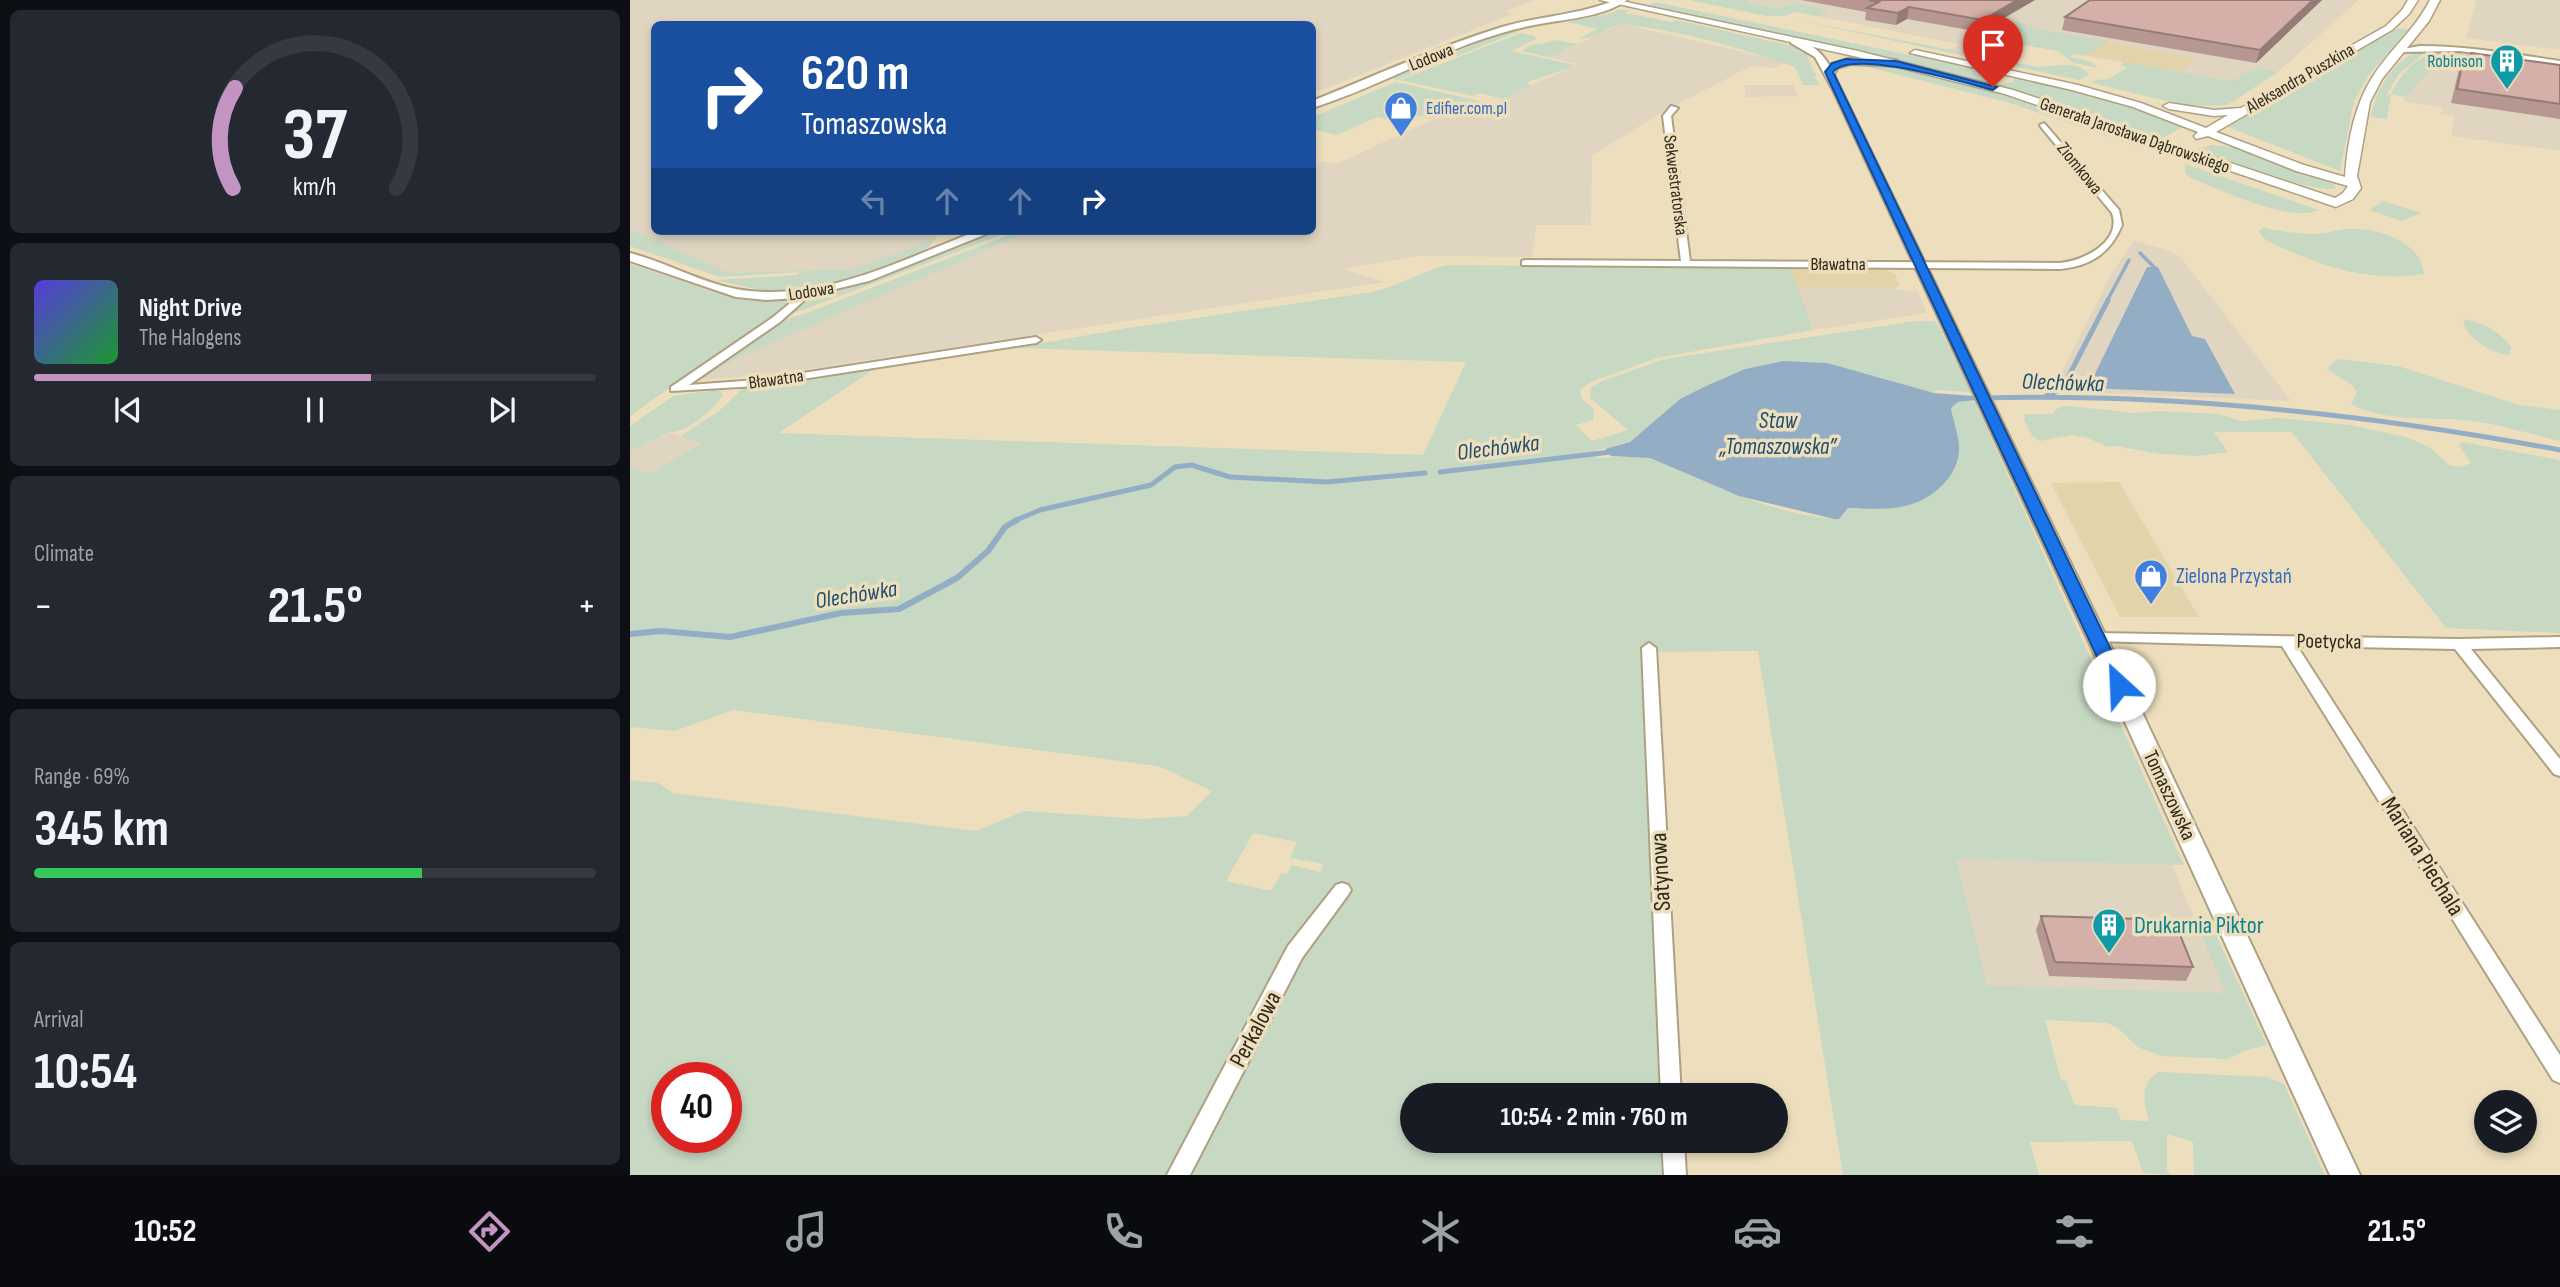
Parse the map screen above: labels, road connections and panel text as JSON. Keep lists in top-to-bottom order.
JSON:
{
  "streets": {
    "main road": ["Aleksandra Puszkina", "Generała Jarosława Dąbrowskiego"],
    "street": [
      "Lodowa",
      "Ziomkowa",
      "Sekwestratorska",
      "Bławatna",
      "Poetycka",
      "Tomaszowska",
      "Mariana Piechala",
      "Satynowa",
      "Perkalowa"
    ]
  },
  "crossings": [
    ["Lodowa", "Generała Jarosława Dąbrowskiego"],
    ["Lodowa", "Bławatna"],
    ["Aleksandra Puszkina", "Generała Jarosława Dąbrowskiego"],
    ["Generała Jarosława Dąbrowskiego", "Tomaszowska"],
    ["Ziomkowa", "Bławatna"],
    ["Sekwestratorska", "Bławatna"],
    ["Bławatna", "Tomaszowska"],
    ["Poetycka", "Tomaszowska"],
    ["Poetycka", "Mariana Piechala"]
  ],
  "water": ["Olechówka", "Staw „Tomaszowska”"],
  "places": {
    "building": ["Robinson", "Drukarnia Piktor"],
    "shop": ["Edifier.com.pl", "Zielona Przystań"]
  },
  "page": {
    "turn": ["620 m", "Tomaszowska"],
    "song": ["Night Drive", "The Halogens"],
    "tile": [
      "Climate",
      ["Range · 69%", "345 km"],
      ["Arrival", "10:54"]
    ],
    "heat": ["−", "21.5°", "+"],
    "limit": "40",
    "trip": "10:54 · 2 min · 760 m",
    "tabs": ["10:52", "21.5°"],
    "gauge": ["37", "km/h"]
  }
}
